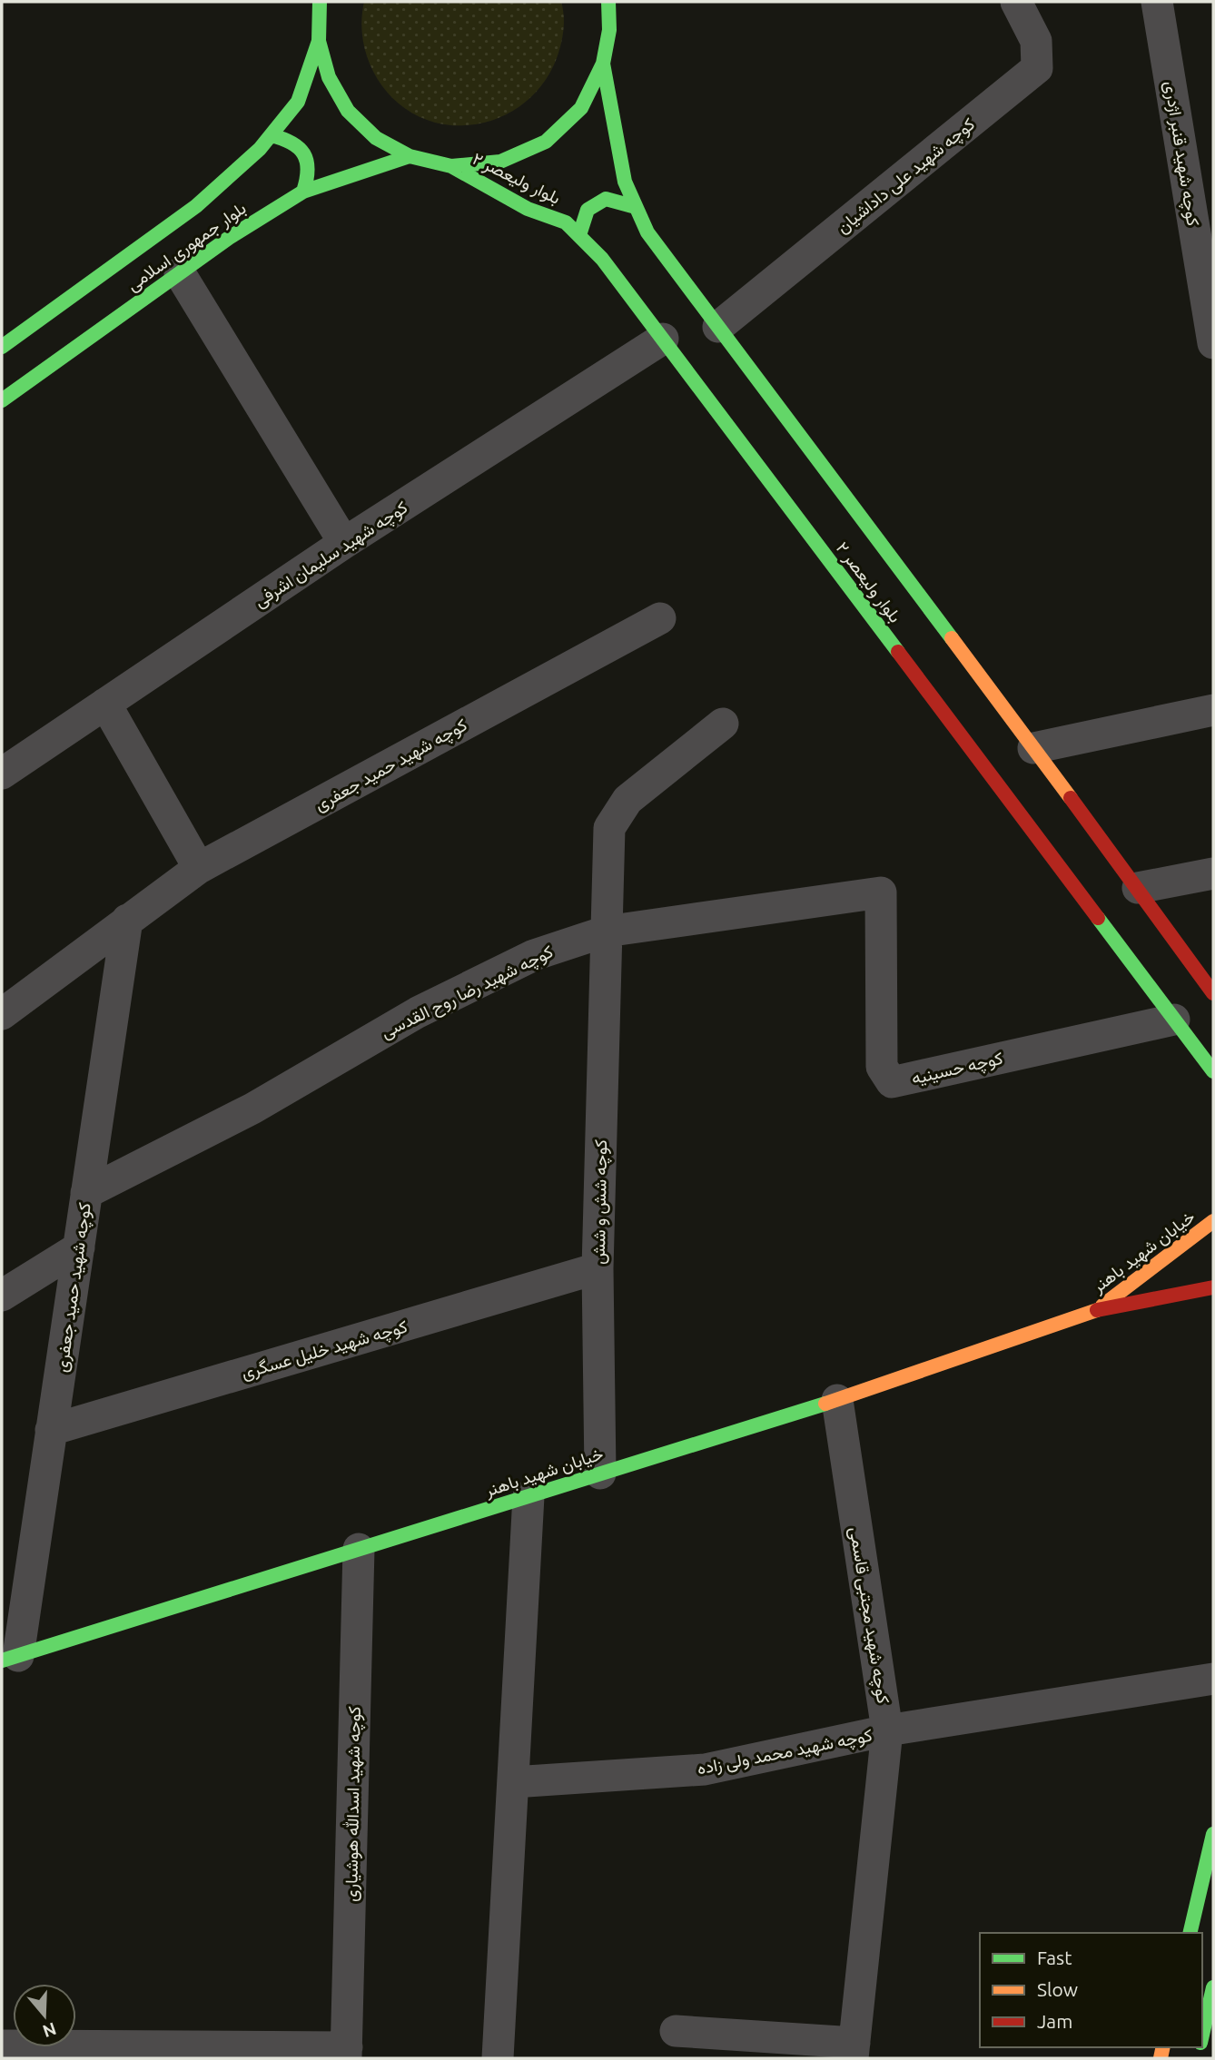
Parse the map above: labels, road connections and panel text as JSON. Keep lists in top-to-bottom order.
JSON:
{
  "streets": {
    "main road": ["بلوار ولیعصر ۲", "بلوار جمهوری اسلامی", "خیابان شهید باهنر"],
    "street": [
      "کوچه شهید قنبر اژدری",
      "کوچه شهید علی داداشیان",
      "کوچه شهید سلیمان اشرفی",
      "کوچه شهید حمید جعفری",
      "کوچه شهید رضا روح القدسی",
      "کوچه حسینیه",
      "کوچه شش و شش",
      "کوچه شهید خلیل عسگری",
      "کوچه شهید مجتبی قاسمی",
      "کوچه شهید محمد ولی زاده",
      "کوچه شهید اسدالله هوشیاری"
    ]
  },
  "crossings": [
    ["کوچه شهید علی داداشیان", "بلوار ولیعصر ۲"],
    ["بلوار ولیعصر ۲", "کوچه شهید سلیمان اشرفی"],
    ["بلوار ولیعصر ۲", "کوچه حسینیه"],
    ["کوچه شهید حمید جعفری", "کوچه شهید رضا روح القدسی"],
    ["کوچه شهید حمید جعفری", "خیابان شهید باهنر"],
    ["کوچه شهید حمید جعفری", "کوچه شهید خلیل عسگری"],
    ["کوچه شهید رضا روح القدسی", "کوچه حسینیه"],
    ["کوچه شهید رضا روح القدسی", "کوچه شش و شش"],
    ["کوچه شش و شش", "خیابان شهید باهنر"],
    ["کوچه شش و شش", "کوچه شهید خلیل عسگری"],
    ["خیابان شهید باهنر", "کوچه شهید مجتبی قاسمی"],
    ["خیابان شهید باهنر", "کوچه شهید اسدالله هوشیاری"],
    ["کوچه شهید مجتبی قاسمی", "کوچه شهید محمد ولی زاده"]
  ],
  "legend": ["Fast", "Slow", "Jam"],
  "north": "bottom"
}
